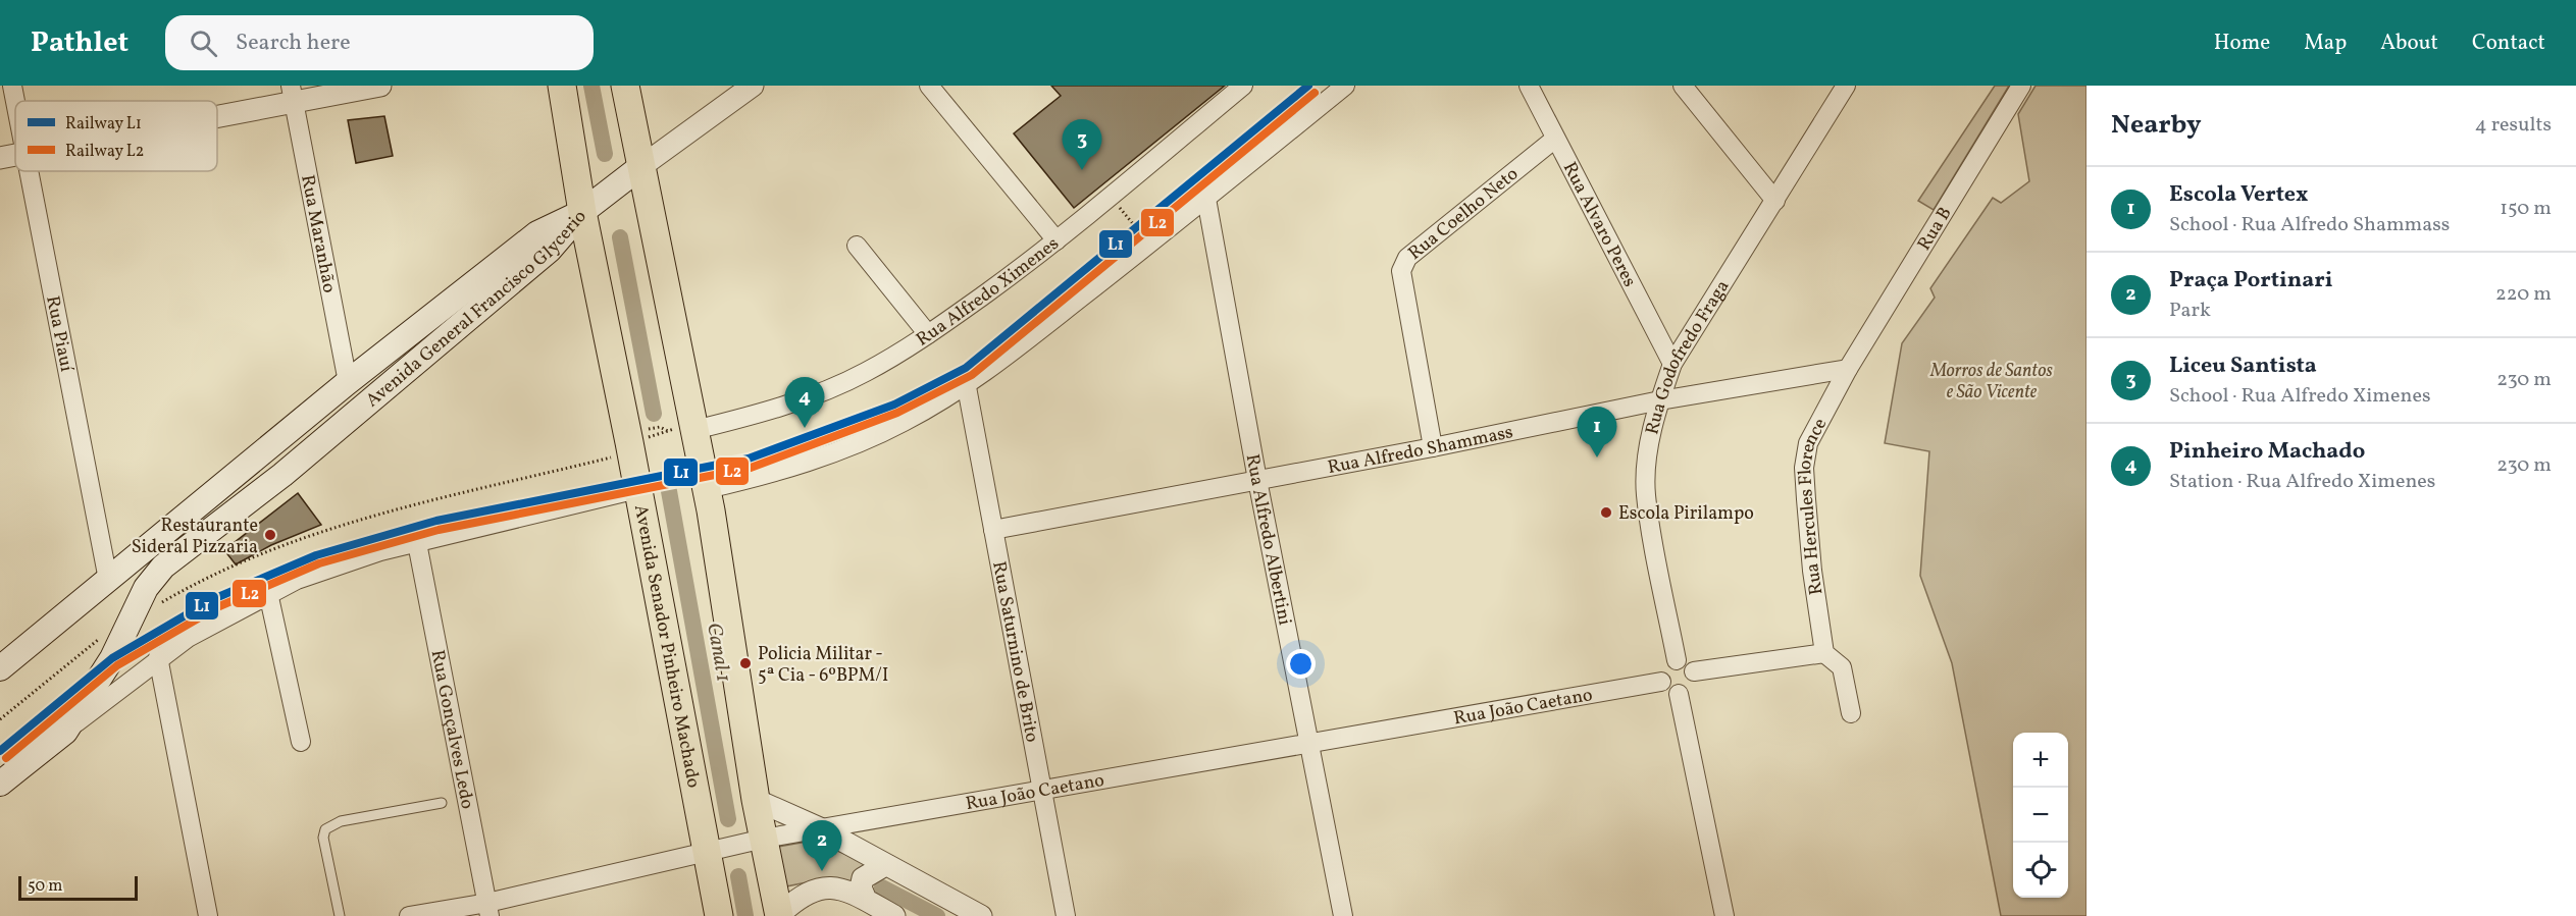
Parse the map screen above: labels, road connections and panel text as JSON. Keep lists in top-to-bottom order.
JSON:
{
  "streets": {
    "main road": ["Avenida General Francisco Glycerio", "Avenida Senador Pinheiro Machado"],
    "street": [
      "Rua Coelho Neto",
      "Rua Alvaro Peres",
      "Rua B",
      "Rua Maranhão",
      "Rua Alfredo Ximenes",
      "Rua Piauí",
      "Rua Godofredo Fraga",
      "Rua Alfredo Shammass",
      "Rua Hercules Florence",
      "Rua Alfredo Albertini",
      "Rua Saturnino de Brito",
      "Rua João Caetano",
      "Rua Gonçalves Ledo"
    ]
  },
  "crossings": [
    ["Rua Coelho Neto", "Rua Alvaro Peres"],
    ["Rua Coelho Neto", "Rua Alfredo Shammass"],
    ["Rua Alvaro Peres", "Rua Godofredo Fraga"],
    ["Rua B", "Rua Alfredo Shammass"],
    ["Rua B", "Rua Hercules Florence"],
    ["Rua Maranhão", "Avenida General Francisco Glycerio"],
    ["Avenida General Francisco Glycerio", "Rua Piauí"],
    ["Avenida General Francisco Glycerio", "Avenida Senador Pinheiro Machado"],
    ["Rua Godofredo Fraga", "Rua Alfredo Shammass"],
    ["Rua Godofredo Fraga", "Rua João Caetano"],
    ["Rua Alfredo Shammass", "Rua Hercules Florence"],
    ["Rua Alfredo Shammass", "Rua Alfredo Albertini"],
    ["Rua Alfredo Shammass", "Rua Saturnino de Brito"],
    ["Rua Alfredo Albertini", "Rua João Caetano"],
    ["Avenida Senador Pinheiro Machado", "Rua João Caetano"],
    ["Rua Saturnino de Brito", "Rua João Caetano"],
    ["Rua João Caetano", "Rua Gonçalves Ledo"]
  ],
  "water": ["Canal 1"],
  "parks": ["Morros de Santos e São Vicente"],
  "places": ["Escola Pirilampo", "Restaurante Sideral Pizzaria", "Policia Militar - 5ª Cia - 6ºBPM/I"],
  "lines": ["rail line L1", "rail line L2"],
  "legend": ["Railway L1", "Railway L2"],
  "scale_bar": "50 m",
  "page": {
    "header": "Pathlet",
    "search": "Search here",
    "nav": [
      "Home",
      "Map",
      "About",
      "Contact"
    ],
    "heading": ["Nearby", "4 results"],
    "pins": [
      "3",
      "4",
      "1",
      "2"
    ],
    "list": [
      {
        "mark": "1",
        "name": "Escola Vertex",
        "note": "School · Rua Alfredo Shammass",
        "value": "150 m"
      },
      {
        "mark": "2",
        "name": "Praça Portinari",
        "note": "Park",
        "value": "220 m"
      },
      {
        "mark": "3",
        "name": "Liceu Santista",
        "note": "School · Rua Alfredo Ximenes",
        "value": "230 m"
      },
      {
        "mark": "4",
        "name": "Pinheiro Machado",
        "note": "Station · Rua Alfredo Ximenes",
        "value": "230 m"
      }
    ],
    "map_buttons": ["+", "−"],
    "scale": "50 m"
  }
}
